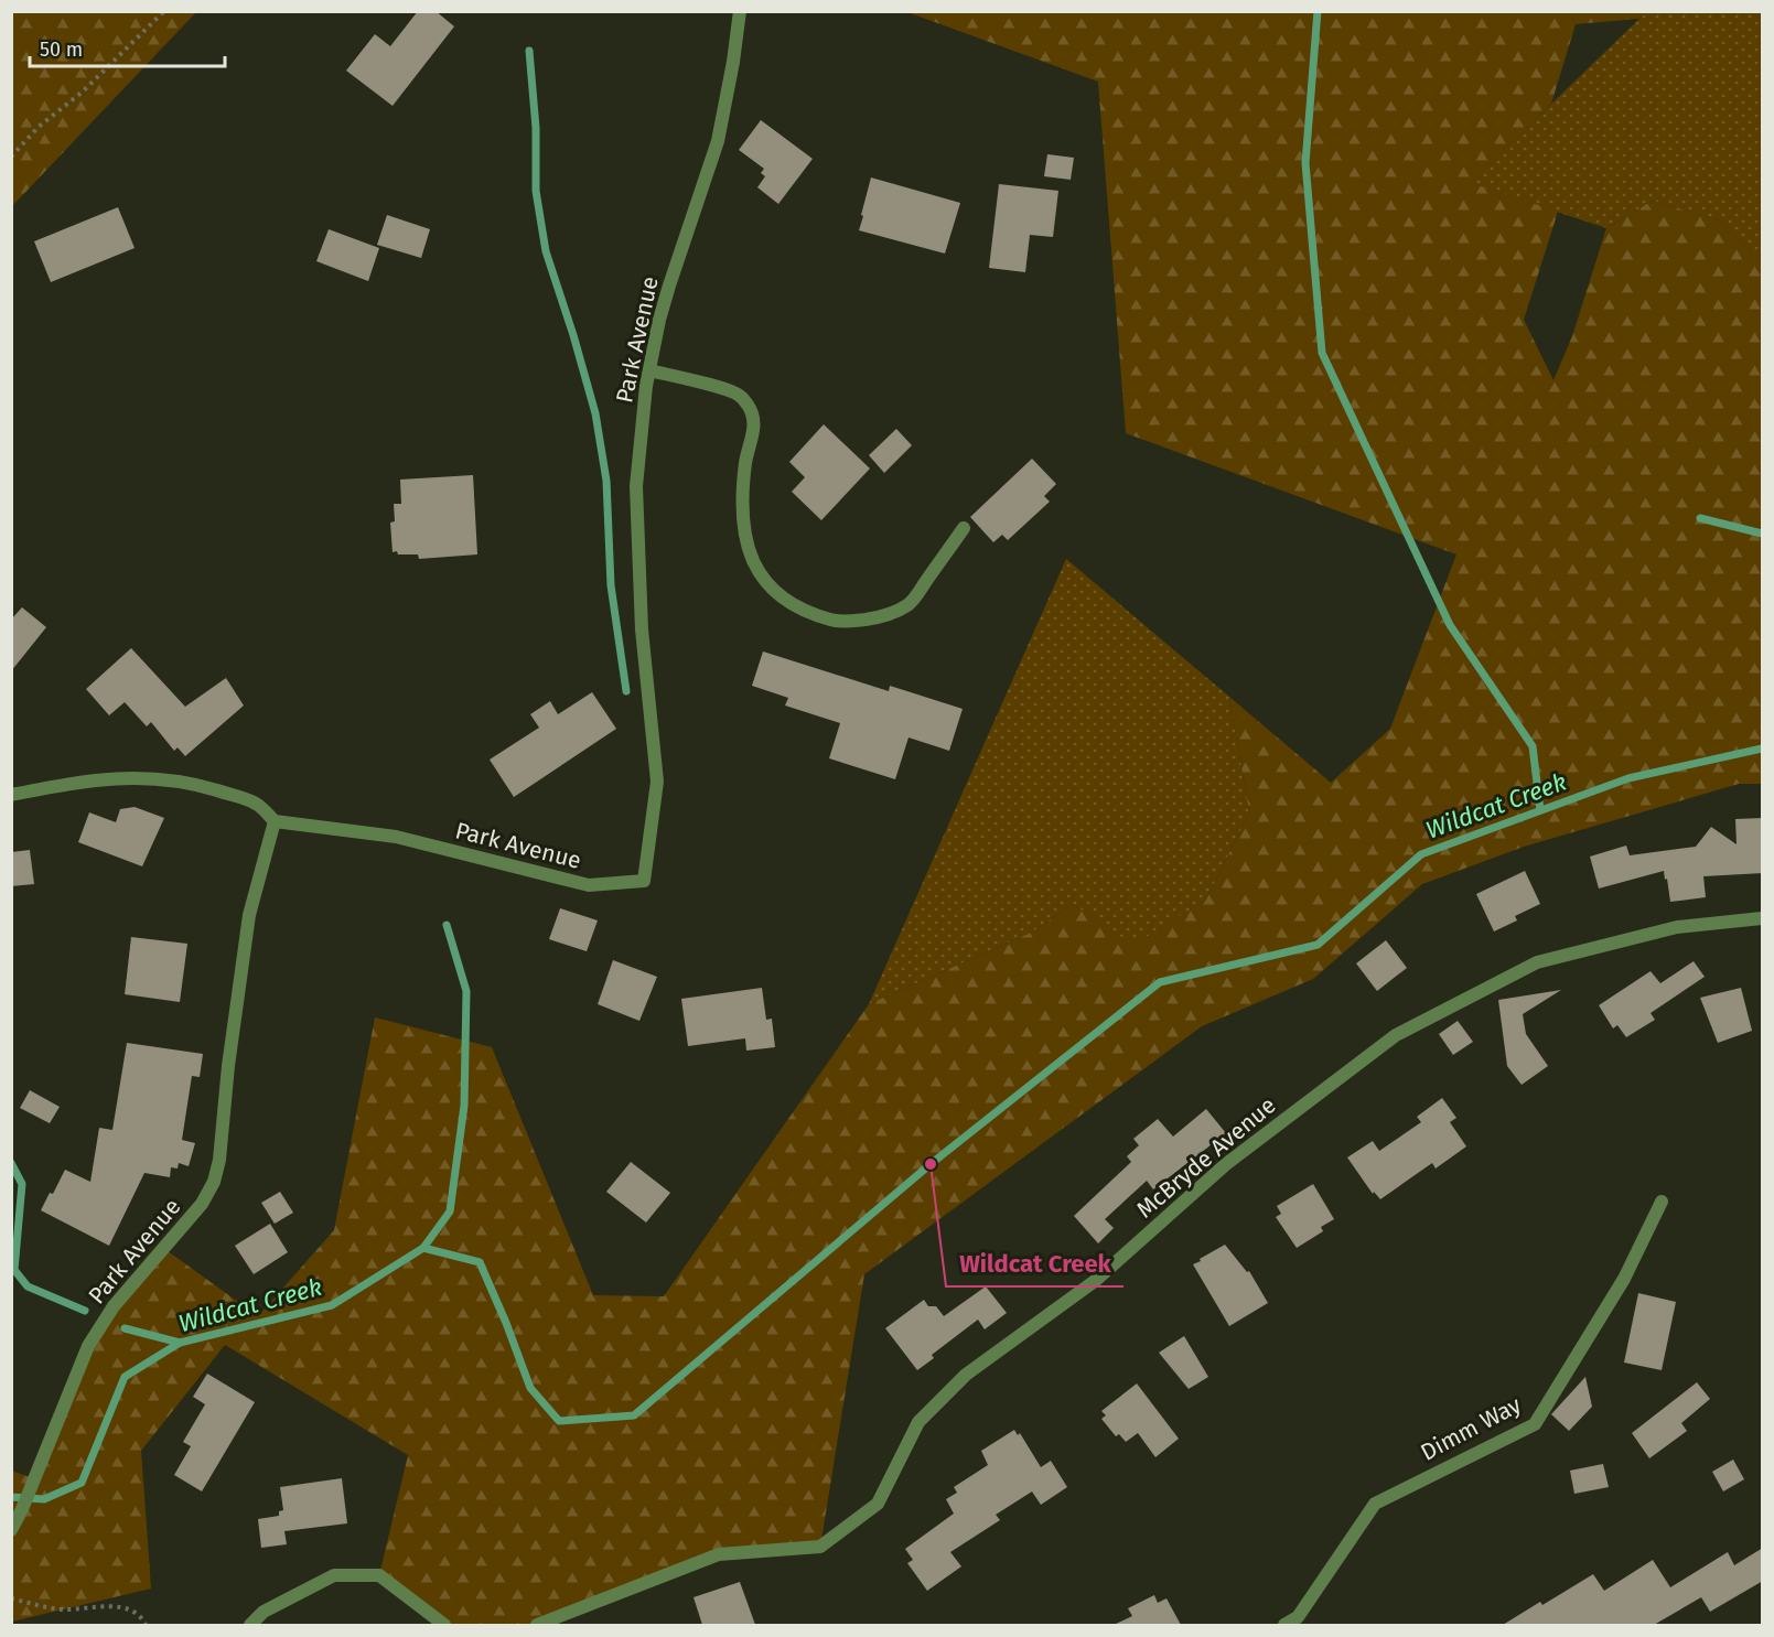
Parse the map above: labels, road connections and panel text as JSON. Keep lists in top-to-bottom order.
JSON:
{
  "streets": {
    "street": ["Park Avenue", "McBryde Avenue", "Dimm Way"]
  },
  "water": ["Wildcat Creek"],
  "places": ["Wildcat Creek"],
  "scale_bar": "50 m"
}
